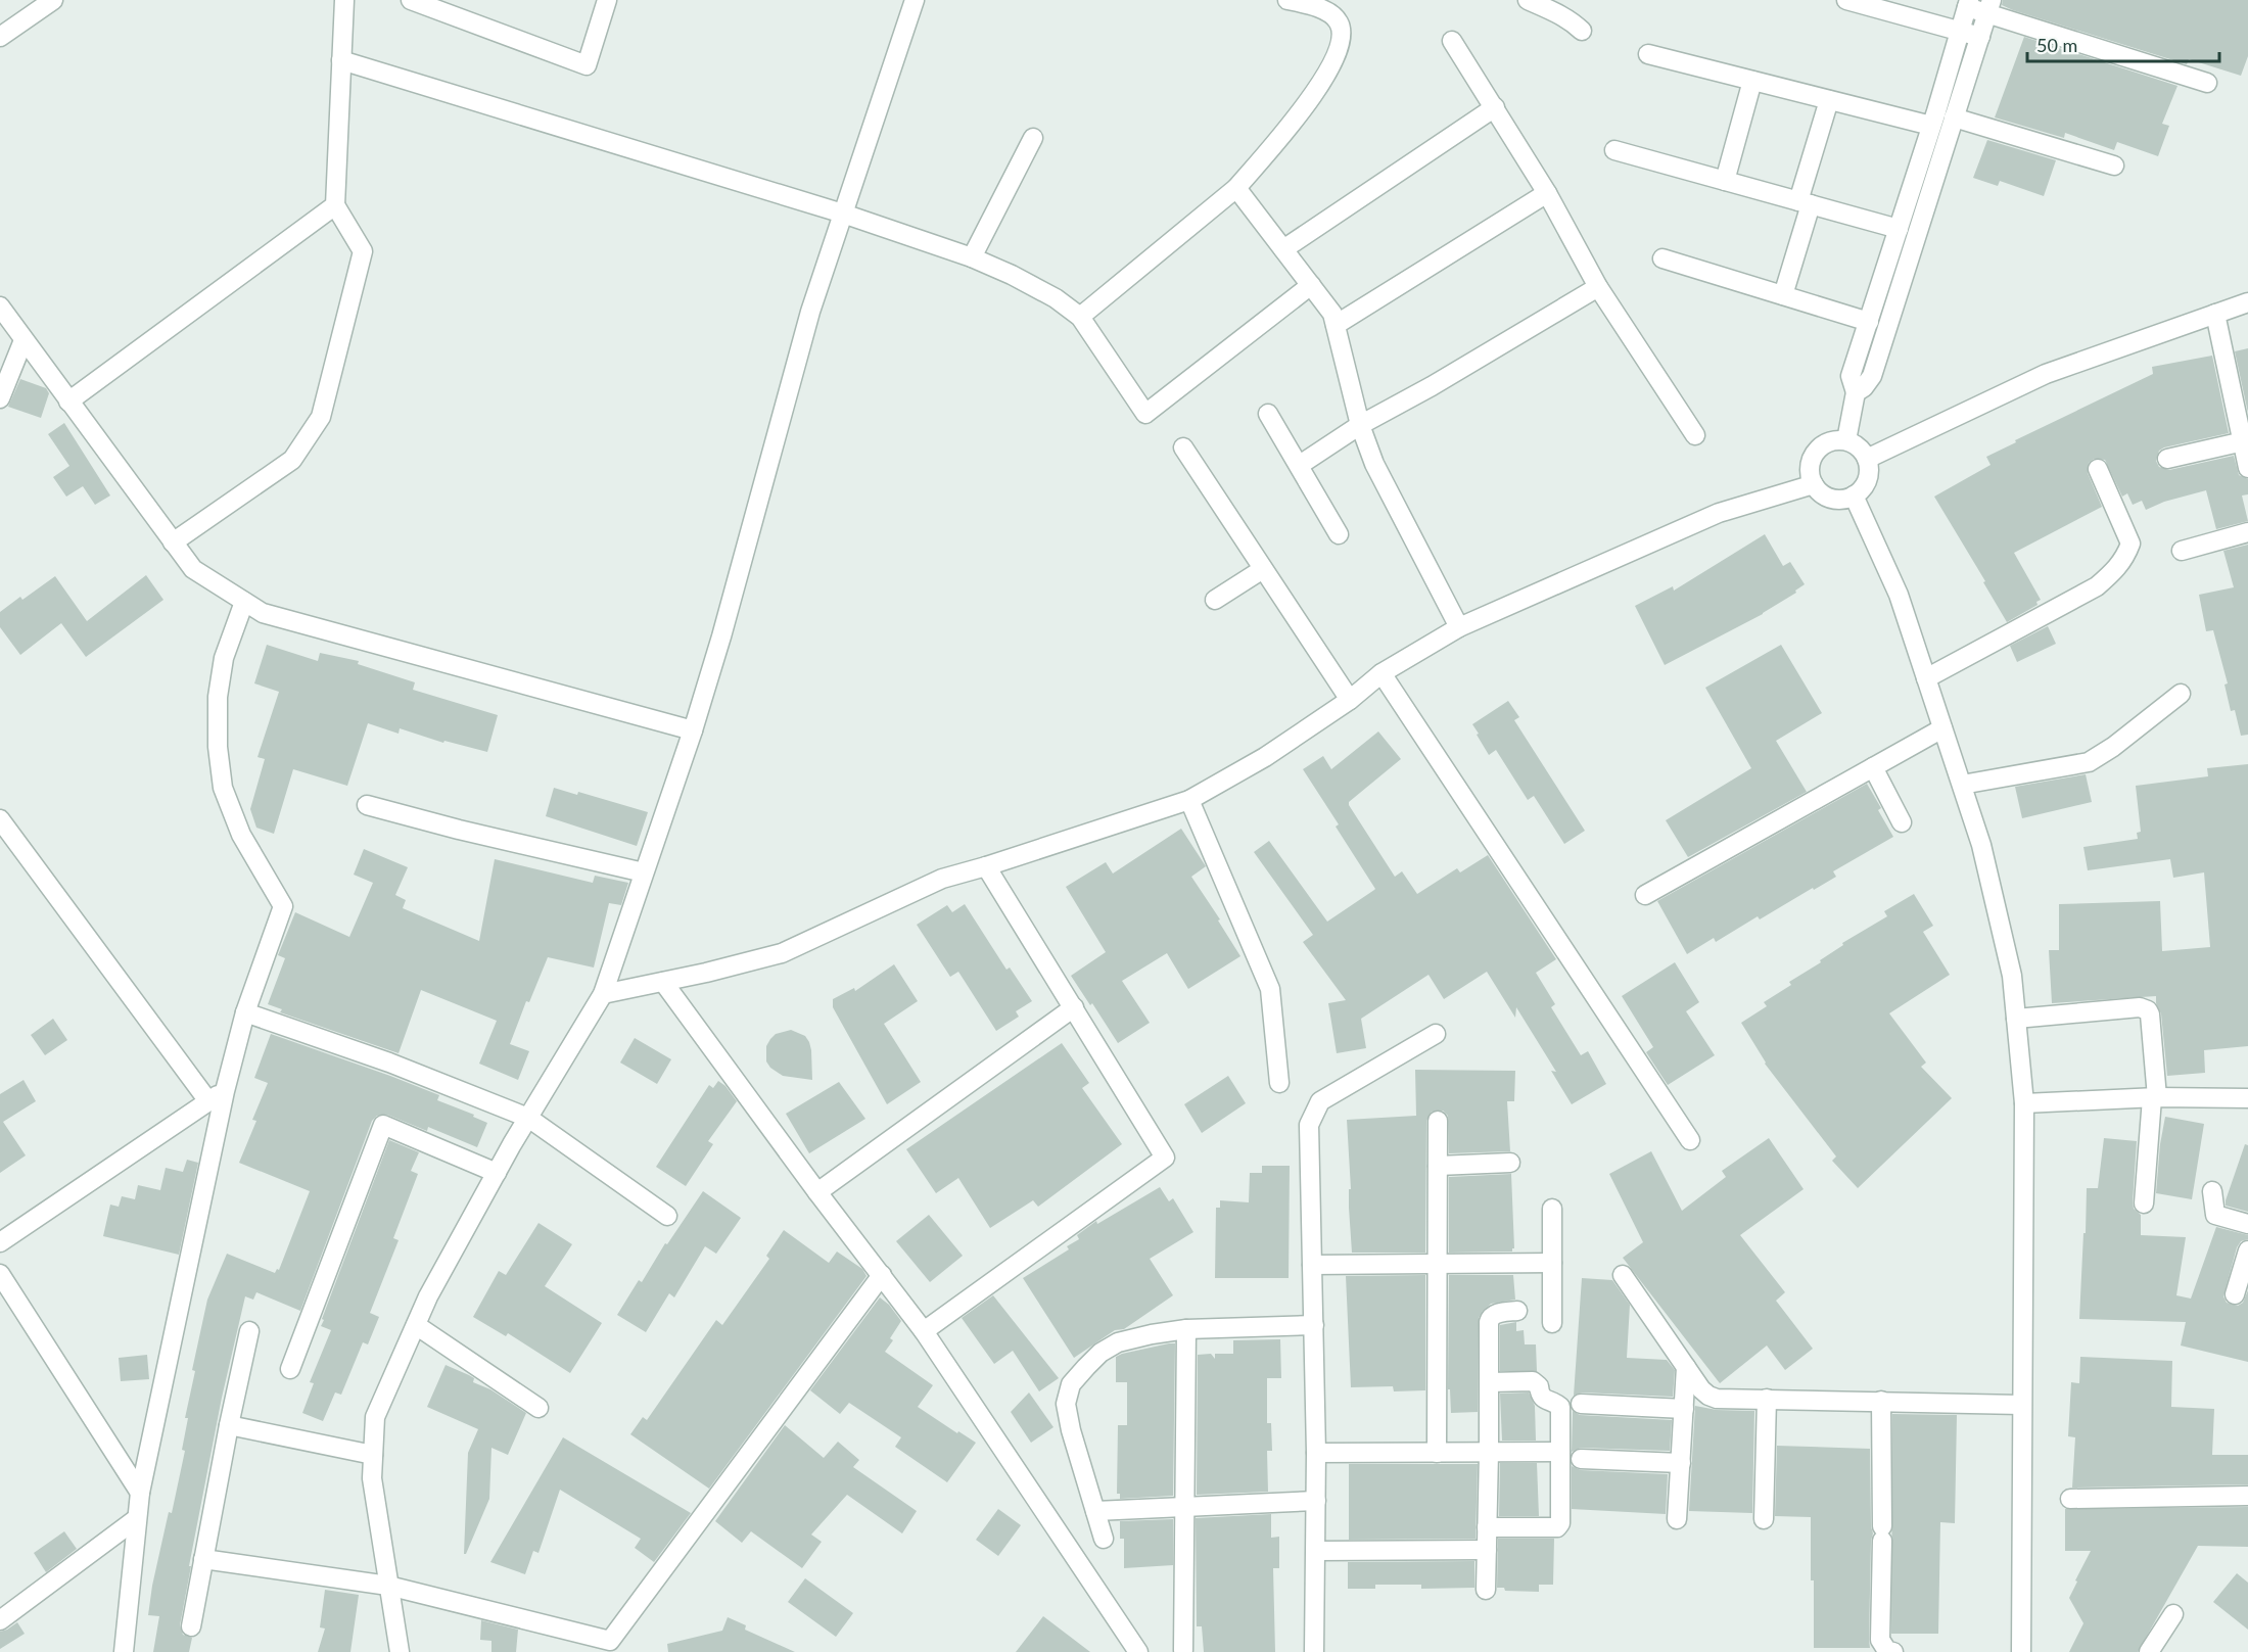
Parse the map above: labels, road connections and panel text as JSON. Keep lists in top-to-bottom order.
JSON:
{
  "scale_bar": "50 m"
}
